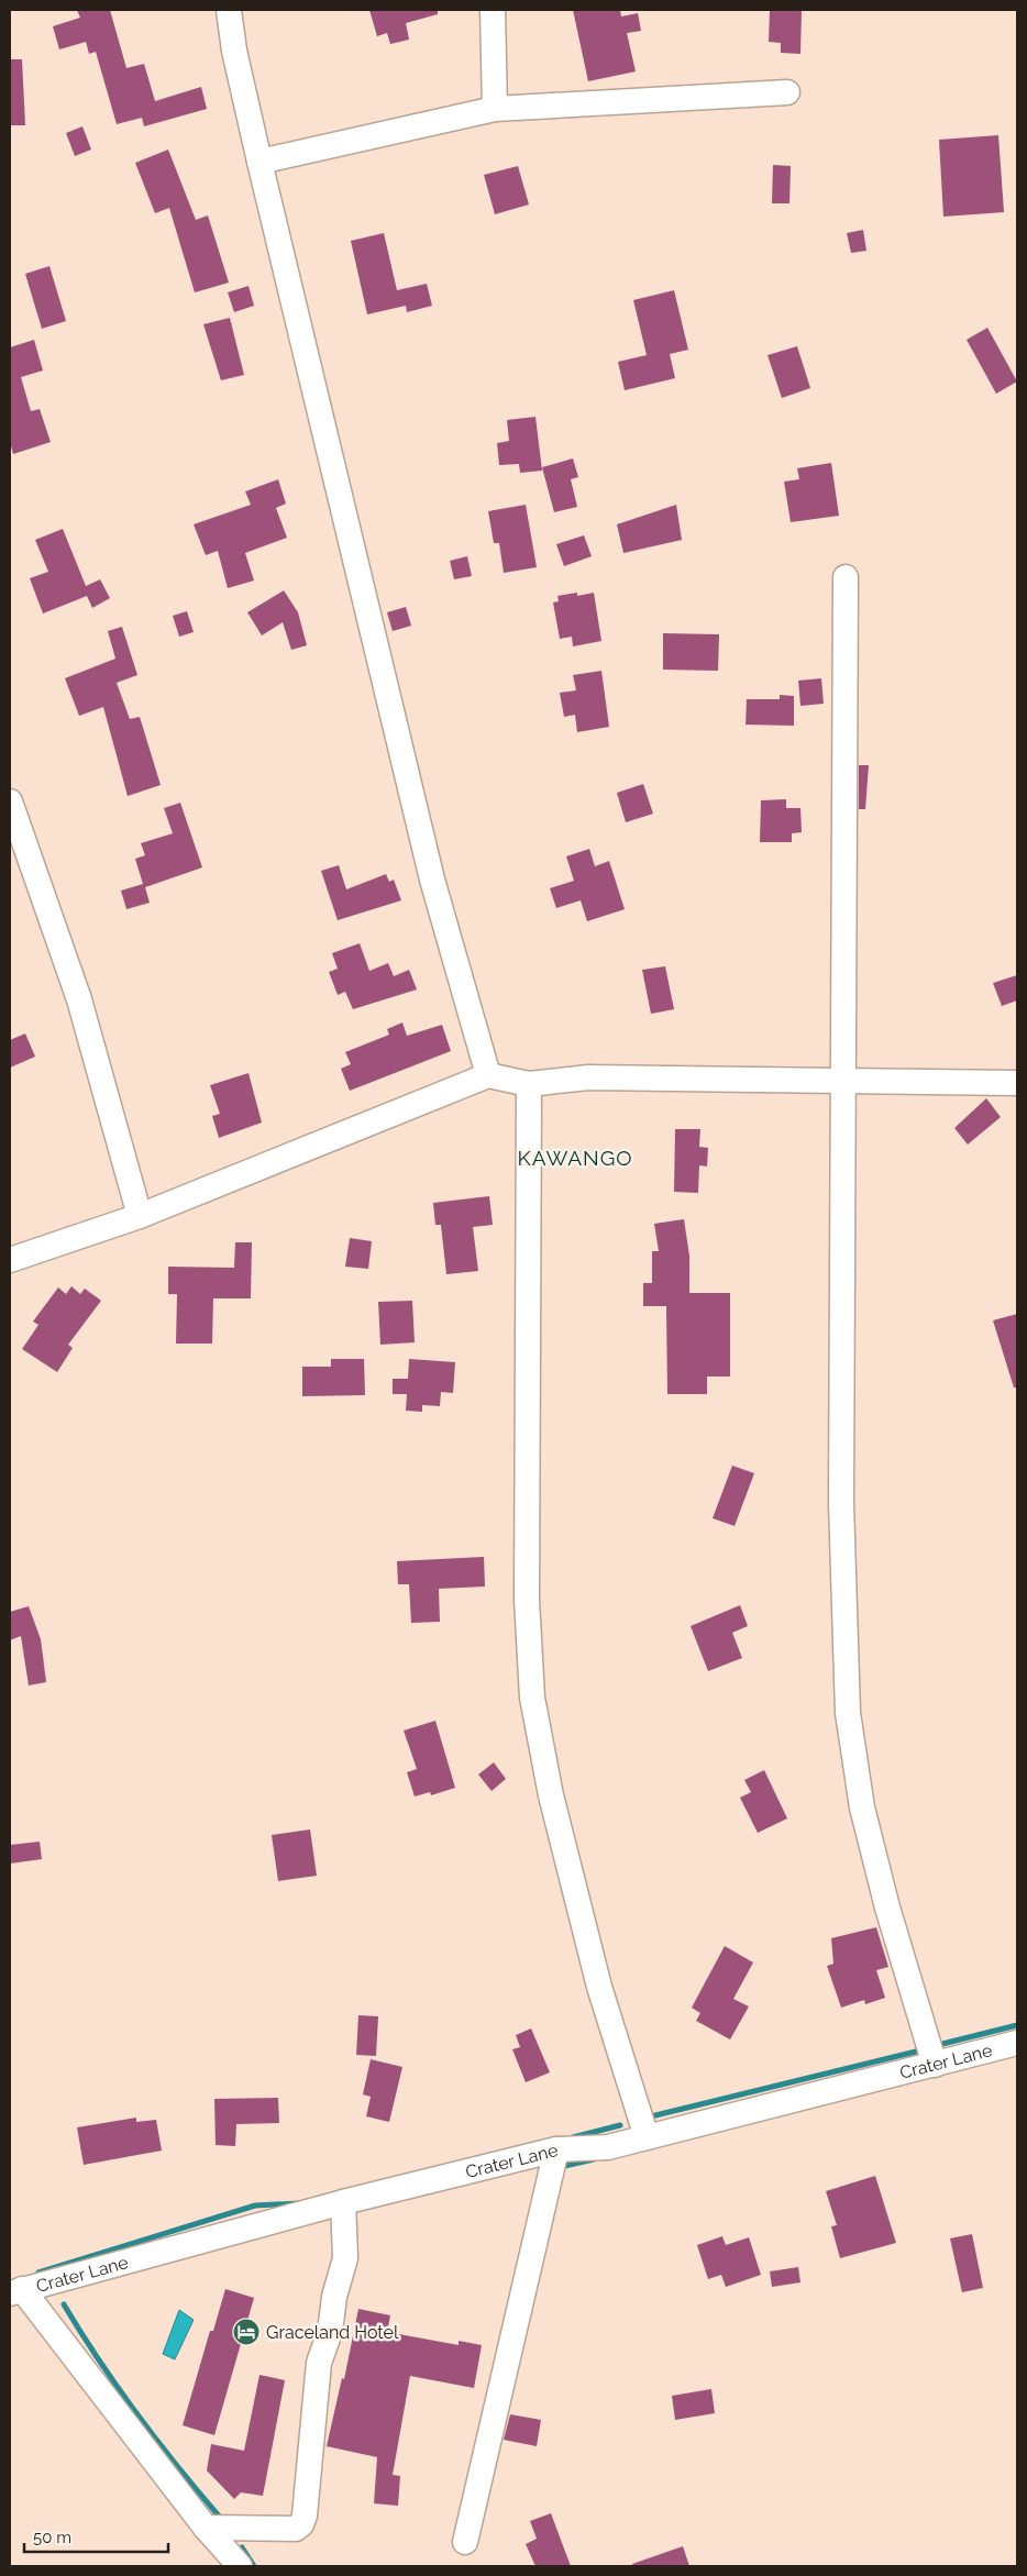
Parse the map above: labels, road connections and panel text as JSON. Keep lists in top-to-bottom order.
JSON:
{
  "streets": {
    "street": ["Crater Lane"]
  },
  "districts": ["KAWANGO"],
  "places": {
    "hotel": ["Graceland Hotel"]
  },
  "scale_bar": "50 m"
}
